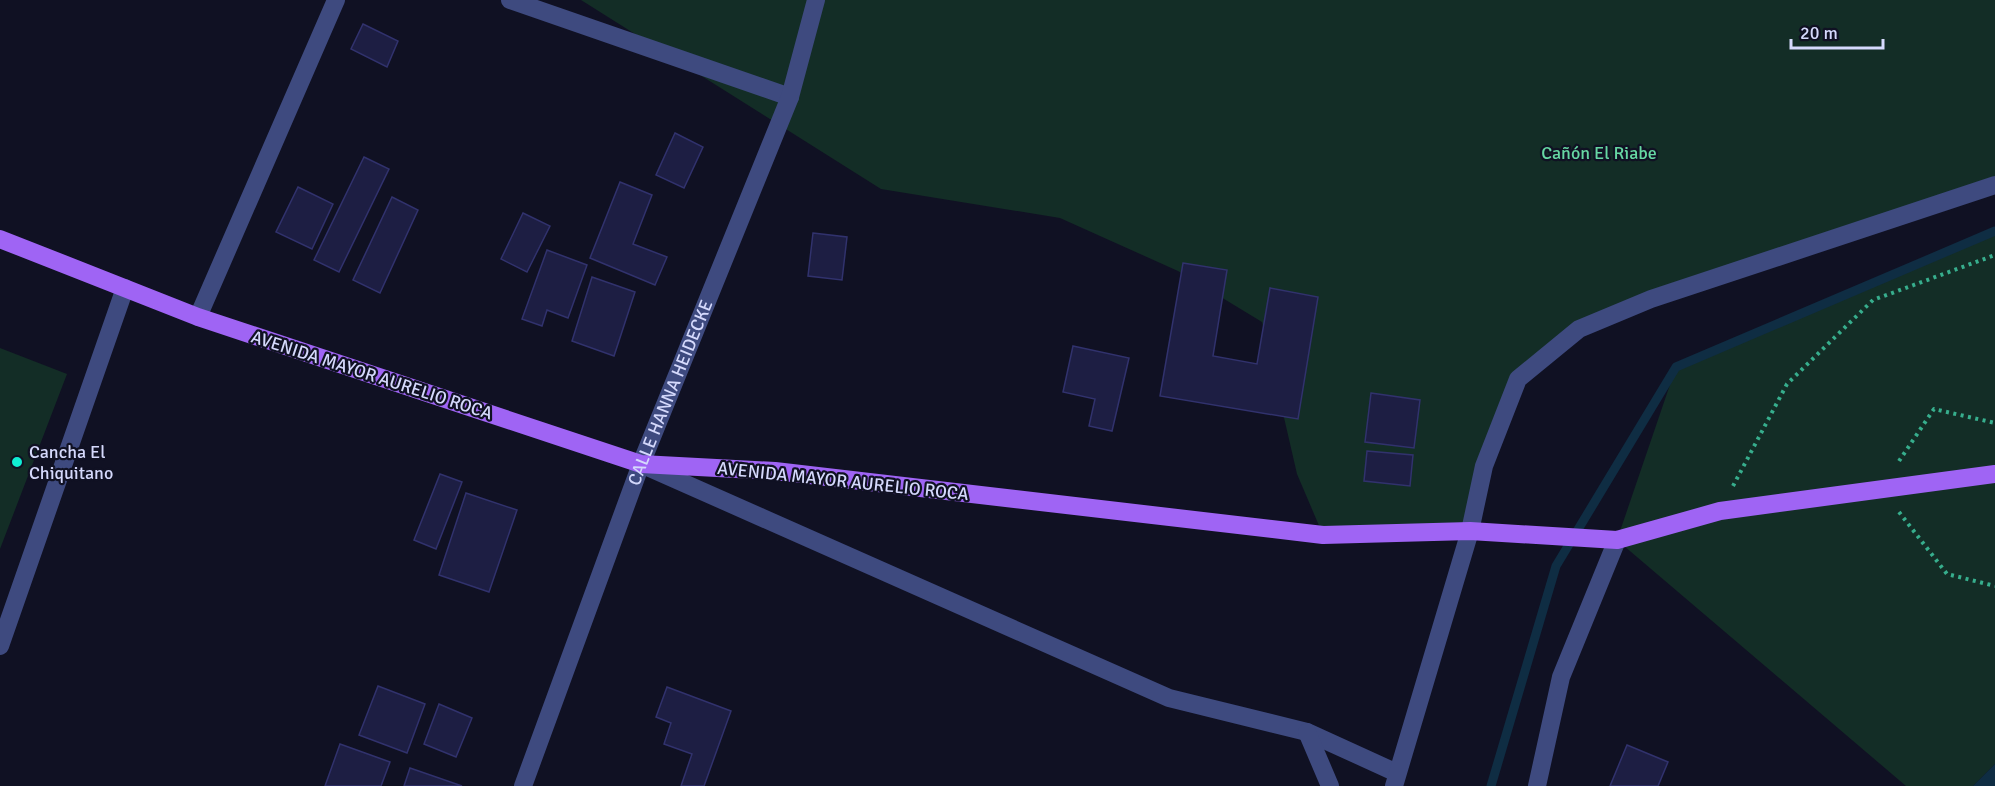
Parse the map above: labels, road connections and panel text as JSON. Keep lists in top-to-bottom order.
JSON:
{
  "streets": {
    "main road": ["AVENIDA MAYOR AURELIO ROCA"],
    "street": ["CALLE HANNA HEIDECKE"]
  },
  "crossings": [
    ["AVENIDA MAYOR AURELIO ROCA", "CALLE HANNA HEIDECKE"]
  ],
  "parks": ["Cañón El Riabe"],
  "places": ["Cancha El Chiquitano"],
  "scale_bar": "20 m"
}
